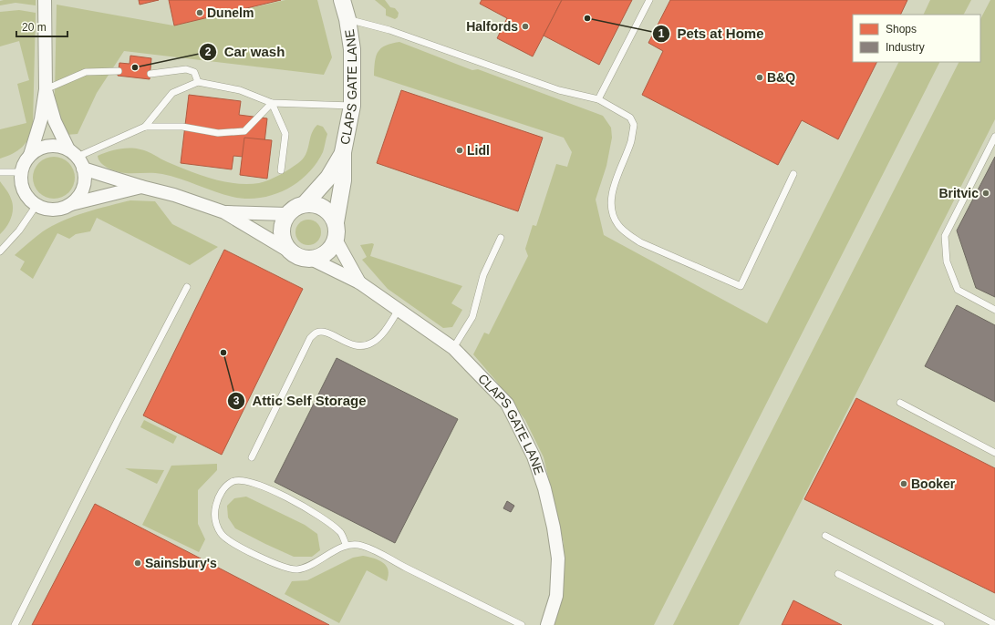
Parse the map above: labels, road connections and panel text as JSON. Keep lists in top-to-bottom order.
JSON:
{
  "streets": {
    "street": ["CLAPS GATE LANE"]
  },
  "places": [
    "Dunelm",
    "Pets at Home",
    "Halfords",
    "Car wash",
    "B&Q",
    "Lidl",
    "Britvic",
    "Attic Self Storage",
    "Booker",
    "Sainsbury's"
  ],
  "legend": ["Shops", "Industry"],
  "scale_bar": "20 m"
}
